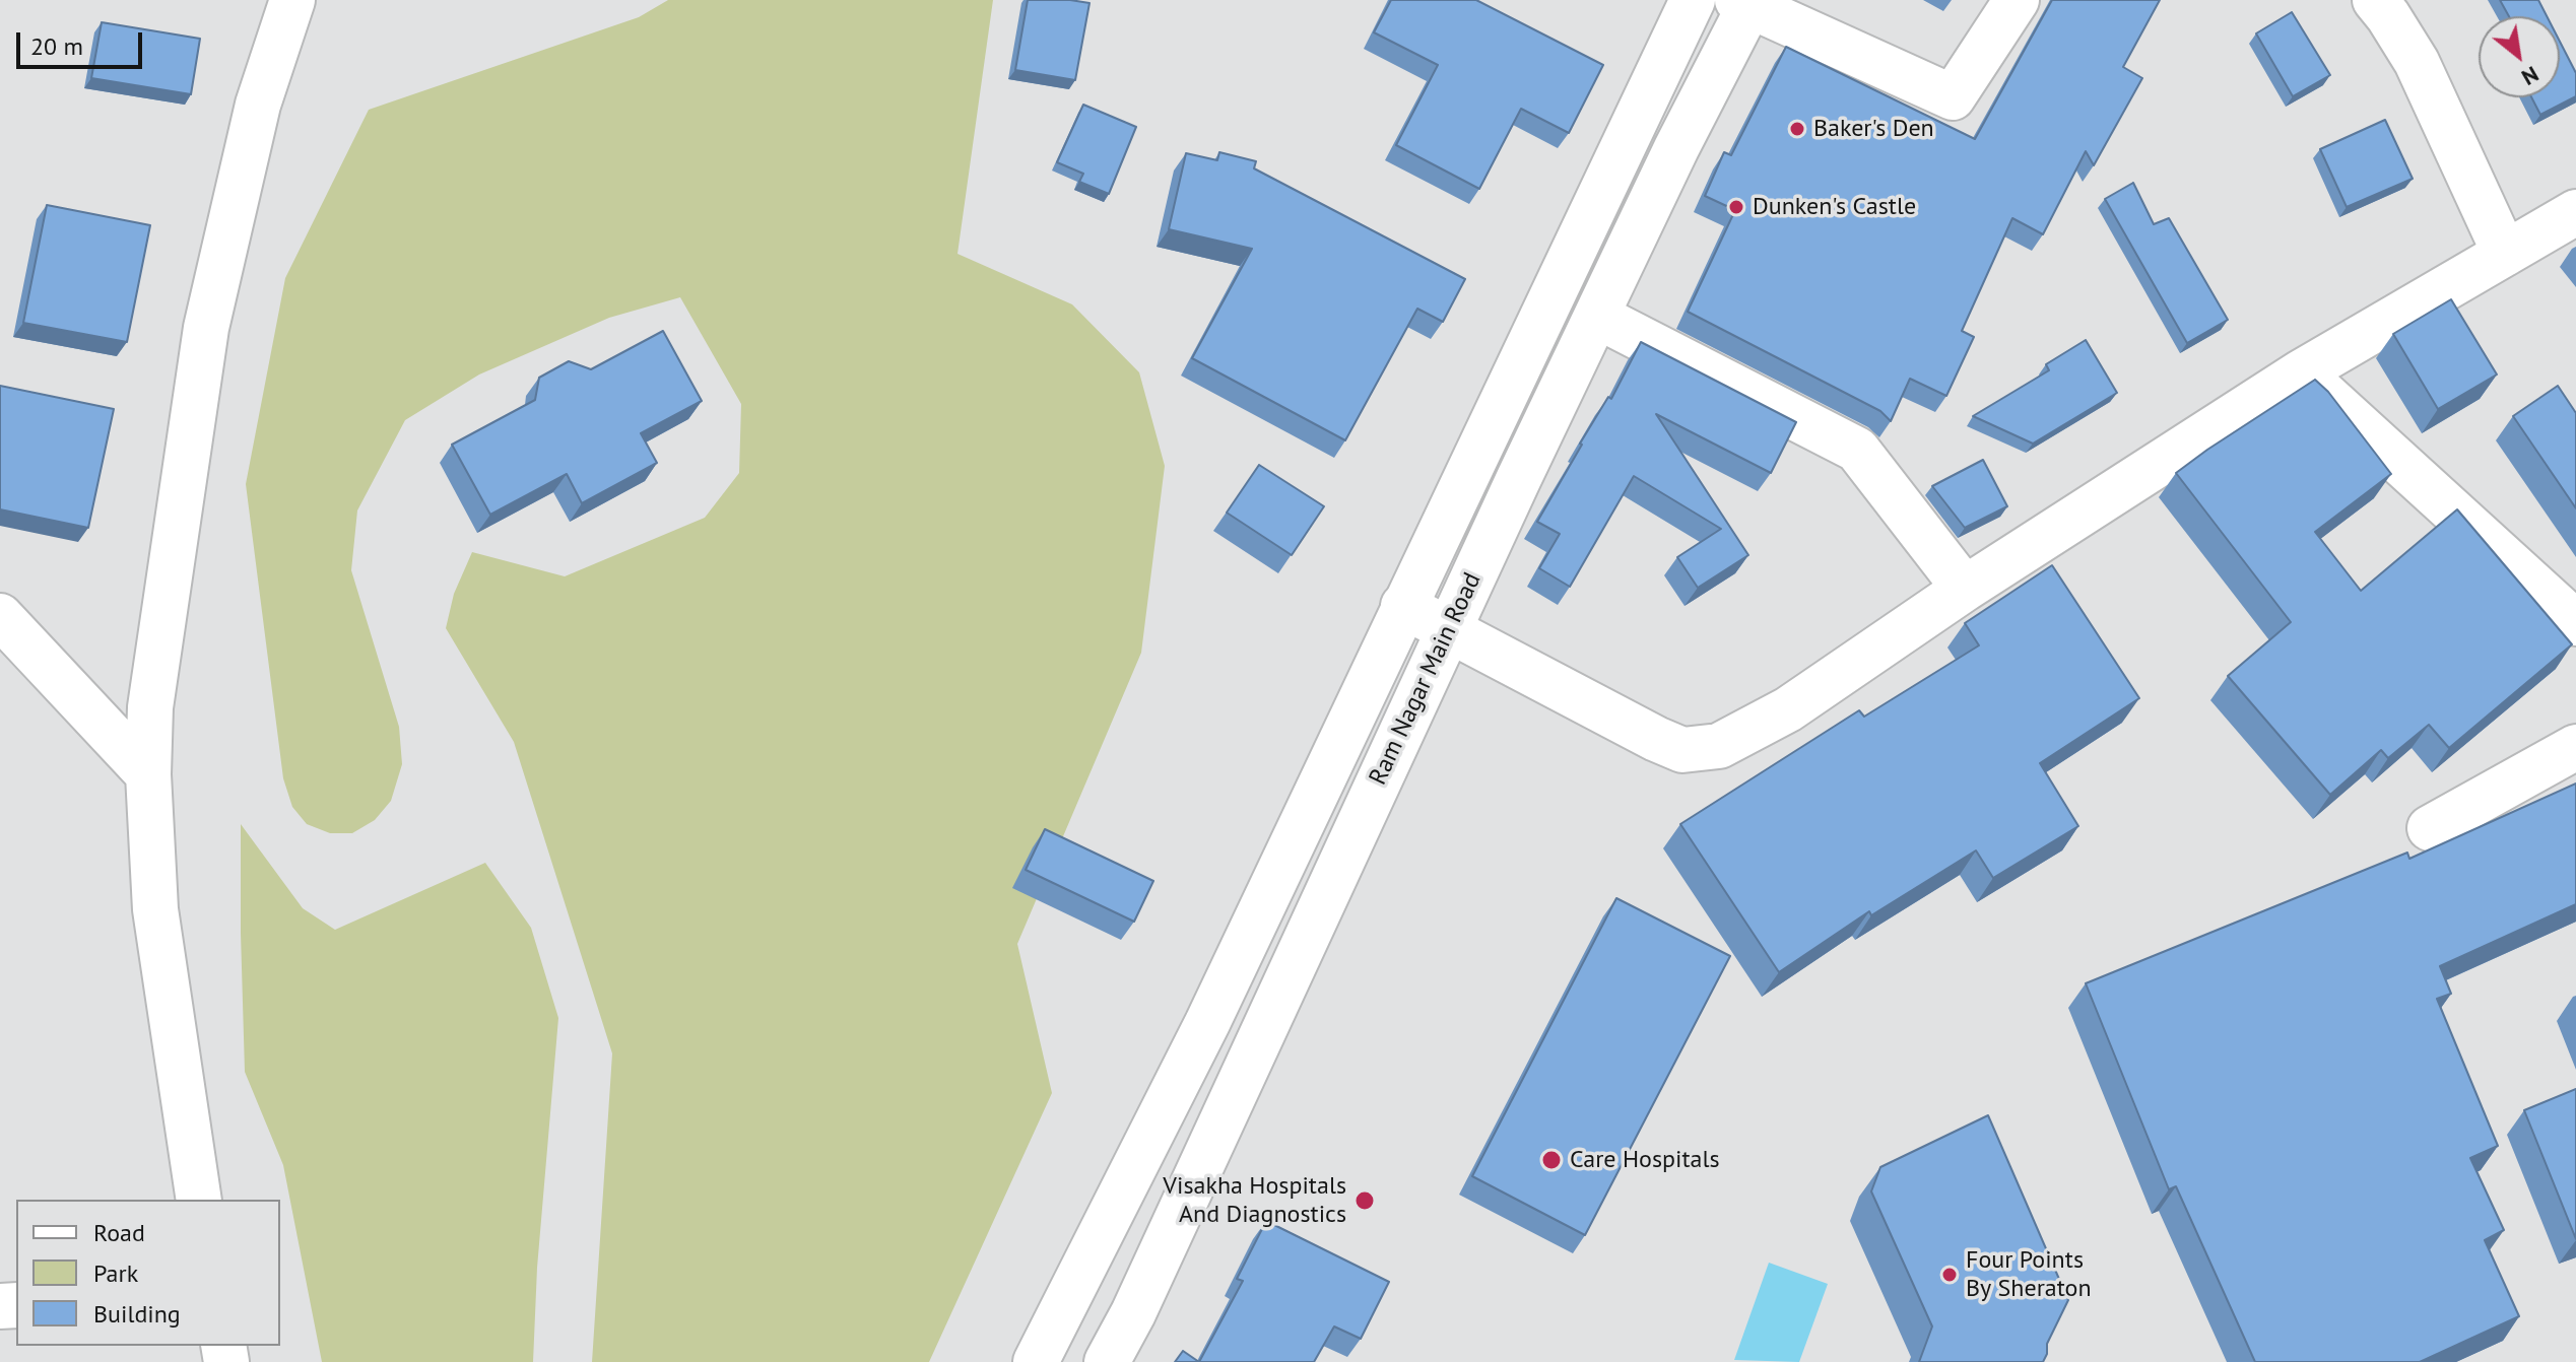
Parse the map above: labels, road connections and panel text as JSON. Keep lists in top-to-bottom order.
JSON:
{
  "streets": {
    "street": ["Ram Nagar Main Road"]
  },
  "places": [
    "Baker's Den",
    "Dunken's Castle",
    "Care Hospitals",
    "Visakha Hospitals And Diagnostics",
    "Four Points By Sheraton"
  ],
  "legend": ["Road", "Park", "Building"],
  "scale_bar": "20 m",
  "north": "bottom right"
}
